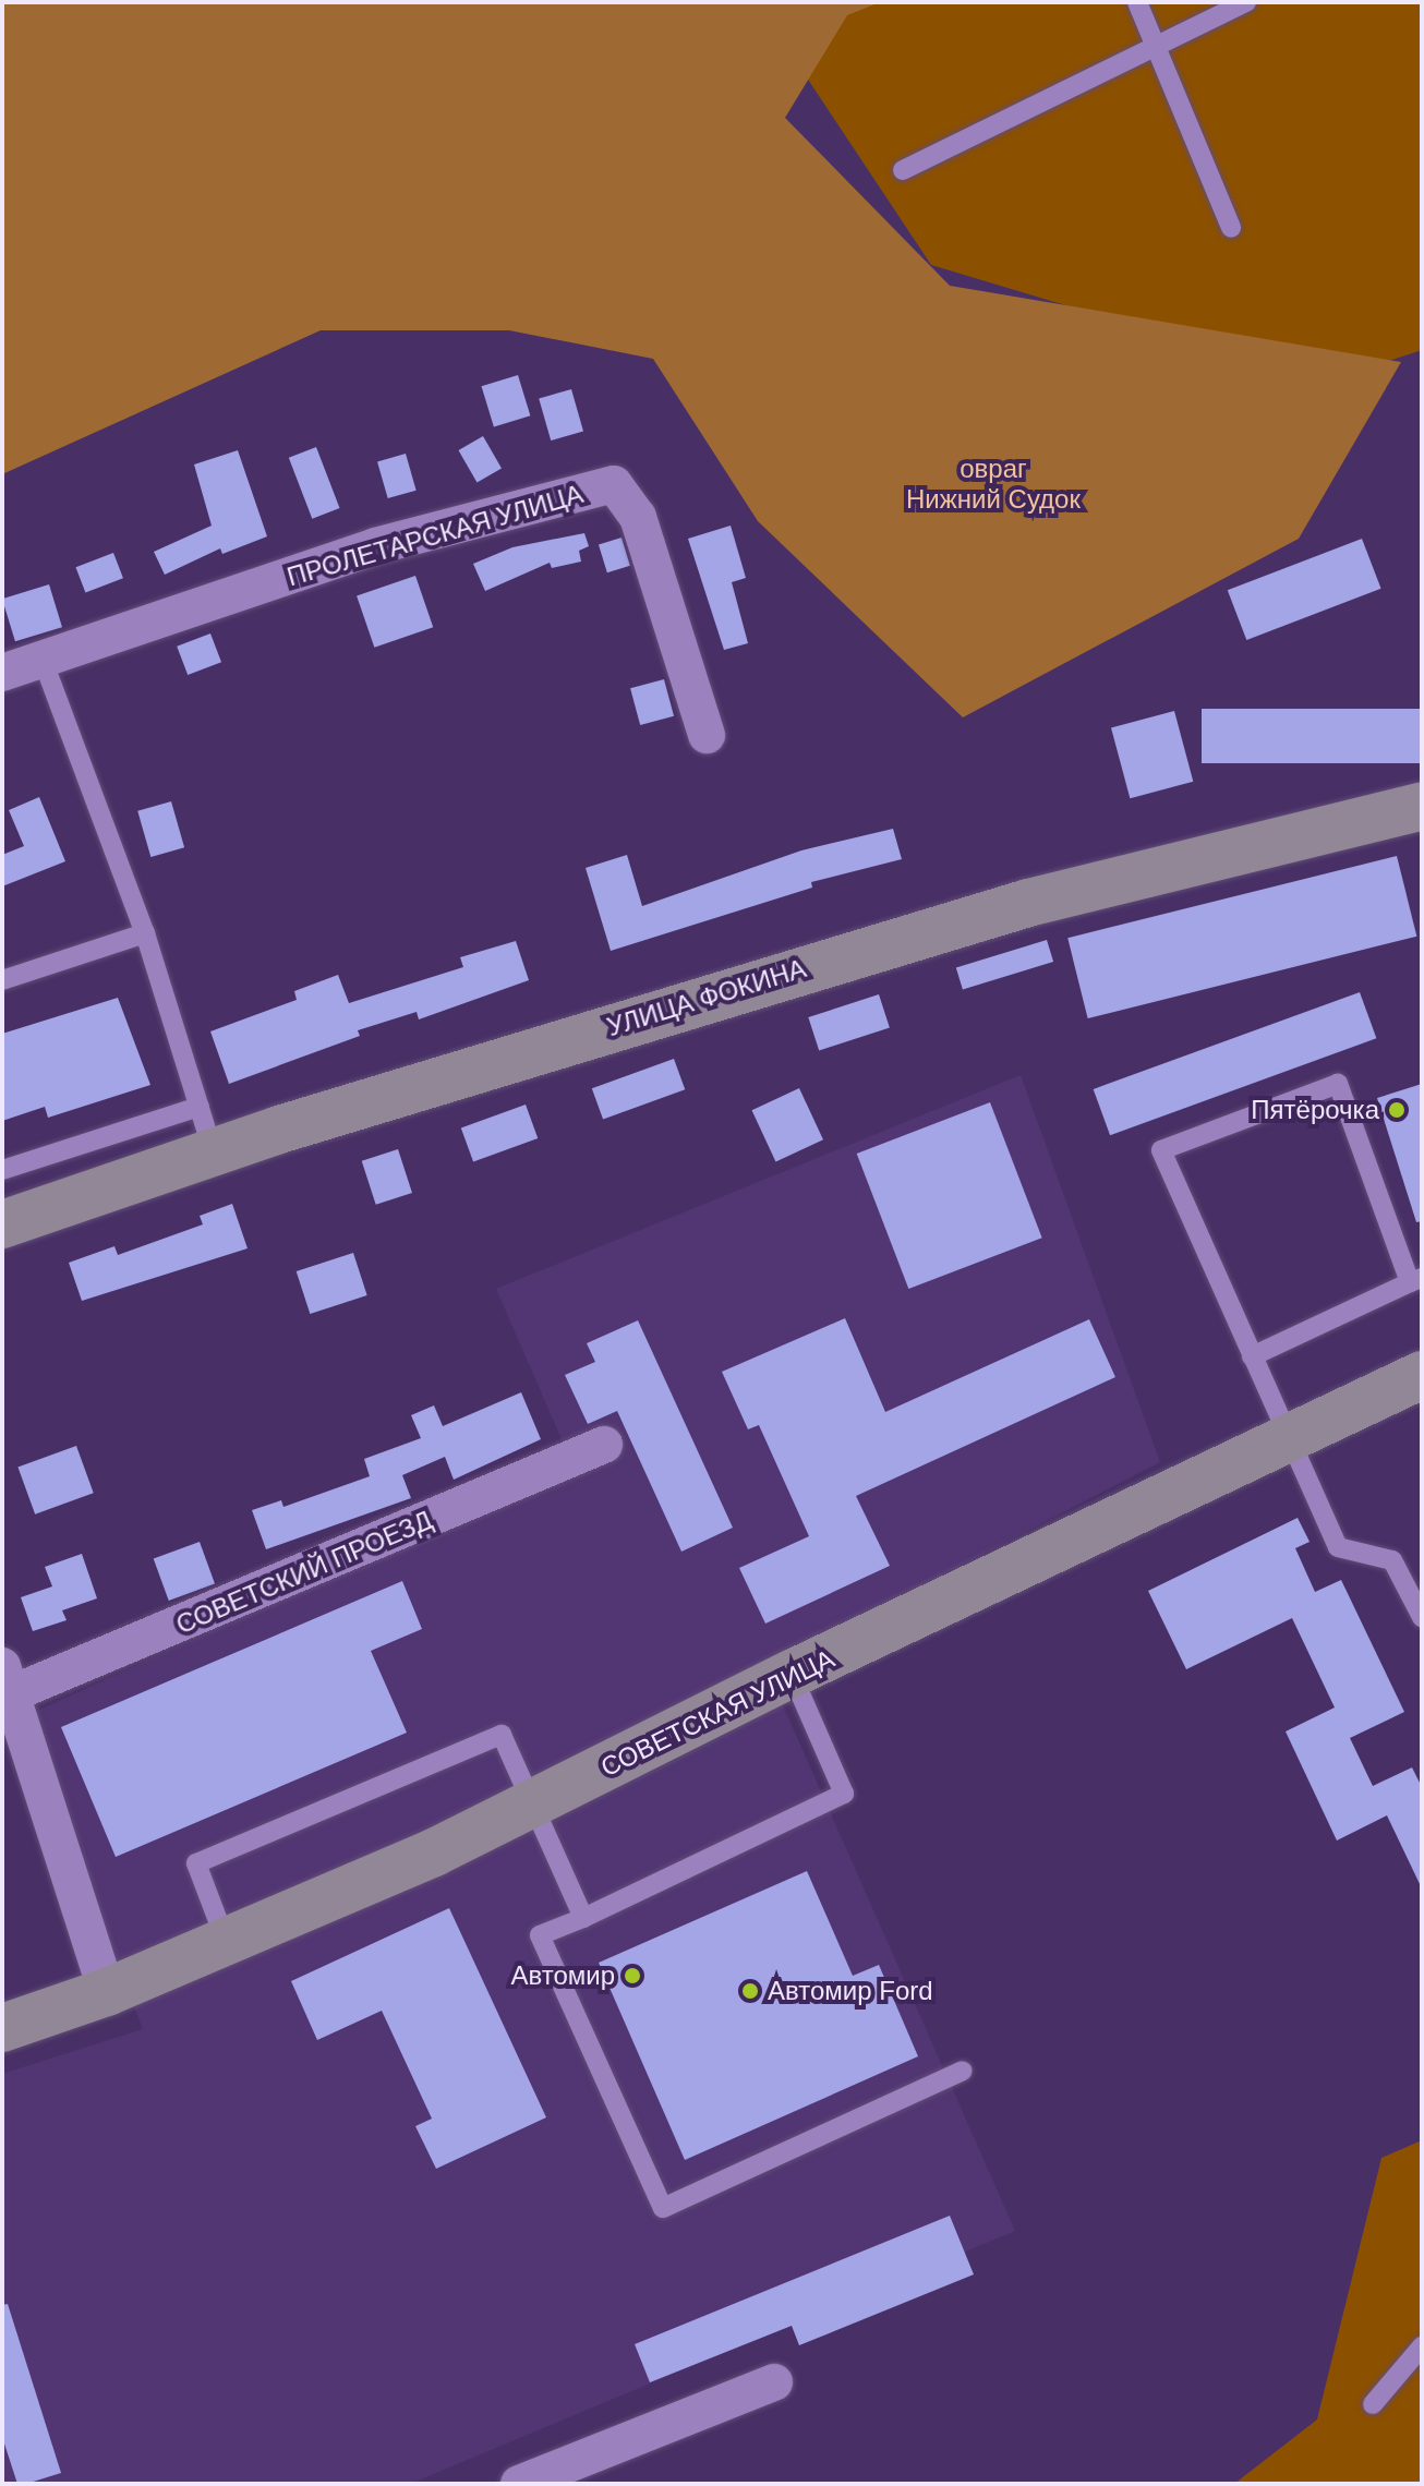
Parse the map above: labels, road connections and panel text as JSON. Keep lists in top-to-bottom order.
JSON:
{
  "streets": {
    "main road": ["УЛИЦА ФОКИНА", "СОВЕТСКАЯ УЛИЦА"],
    "street": ["ПРОЛЕТАРСКАЯ УЛИЦА", "СОВЕТСКИЙ ПРОЕЗД"]
  },
  "parks": ["овраг Нижний Судок"],
  "places": ["Пятёрочка", "Автомир", "Автомир Ford"]
}
